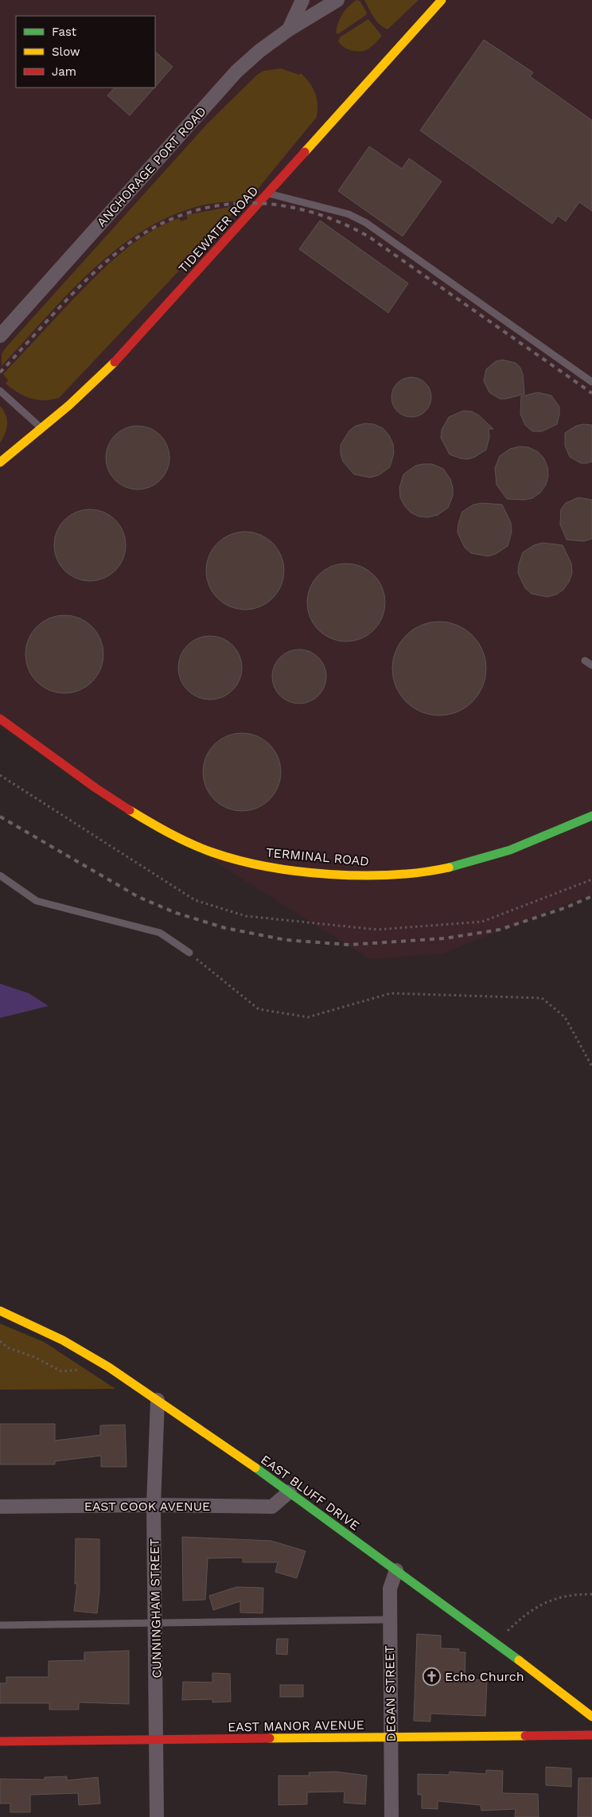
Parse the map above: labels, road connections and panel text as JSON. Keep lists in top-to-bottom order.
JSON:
{
  "streets": {
    "street": [
      "ANCHORAGE PORT ROAD",
      "TIDEWATER ROAD",
      "TERMINAL ROAD",
      "EAST BLUFF DRIVE",
      "EAST COOK AVENUE",
      "CUNNINGHAM STREET",
      "DEGAN STREET",
      "EAST MANOR AVENUE"
    ]
  },
  "crossings": [
    ["EAST BLUFF DRIVE", "EAST COOK AVENUE"],
    ["EAST BLUFF DRIVE", "CUNNINGHAM STREET"],
    ["EAST BLUFF DRIVE", "DEGAN STREET"],
    ["EAST COOK AVENUE", "CUNNINGHAM STREET"],
    ["CUNNINGHAM STREET", "EAST MANOR AVENUE"],
    ["DEGAN STREET", "EAST MANOR AVENUE"]
  ],
  "places": {
    "church": ["Echo Church"]
  },
  "legend": ["Fast", "Slow", "Jam"]
}
